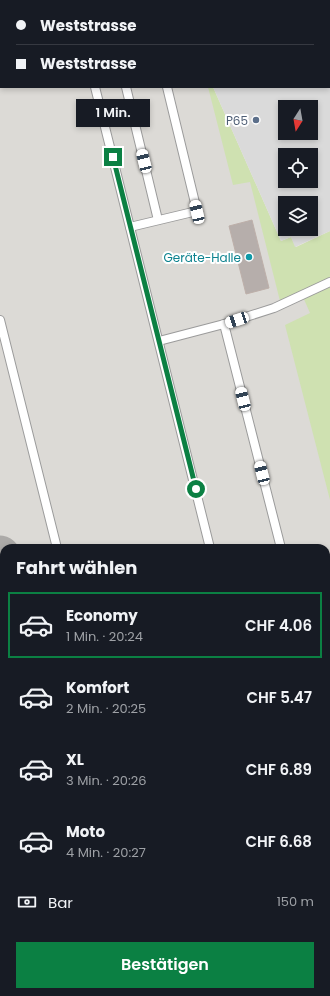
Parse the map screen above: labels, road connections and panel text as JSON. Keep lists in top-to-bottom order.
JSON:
{
  "places": ["P65", "Geräte-Halle"],
  "north": "bottom",
  "page": {
    "banner": ["Weststrasse", "Weststrasse"],
    "bubble": "1 Min.",
    "heading": "Fahrt wählen",
    "list": [
      {
        "name": "Economy",
        "note": "1 Min. · 20:24",
        "value": "CHF 4.06"
      },
      {
        "name": "Komfort",
        "note": "2 Min. · 20:25",
        "value": "CHF 5.47"
      },
      {
        "name": "XL",
        "note": "3 Min. · 20:26",
        "value": "CHF 6.89"
      },
      {
        "name": "Moto",
        "note": "4 Min. · 20:27",
        "value": "CHF 6.68"
      }
    ],
    "pay": ["Bar", "150 m"],
    "buttons": "Bestätigen"
  }
}
